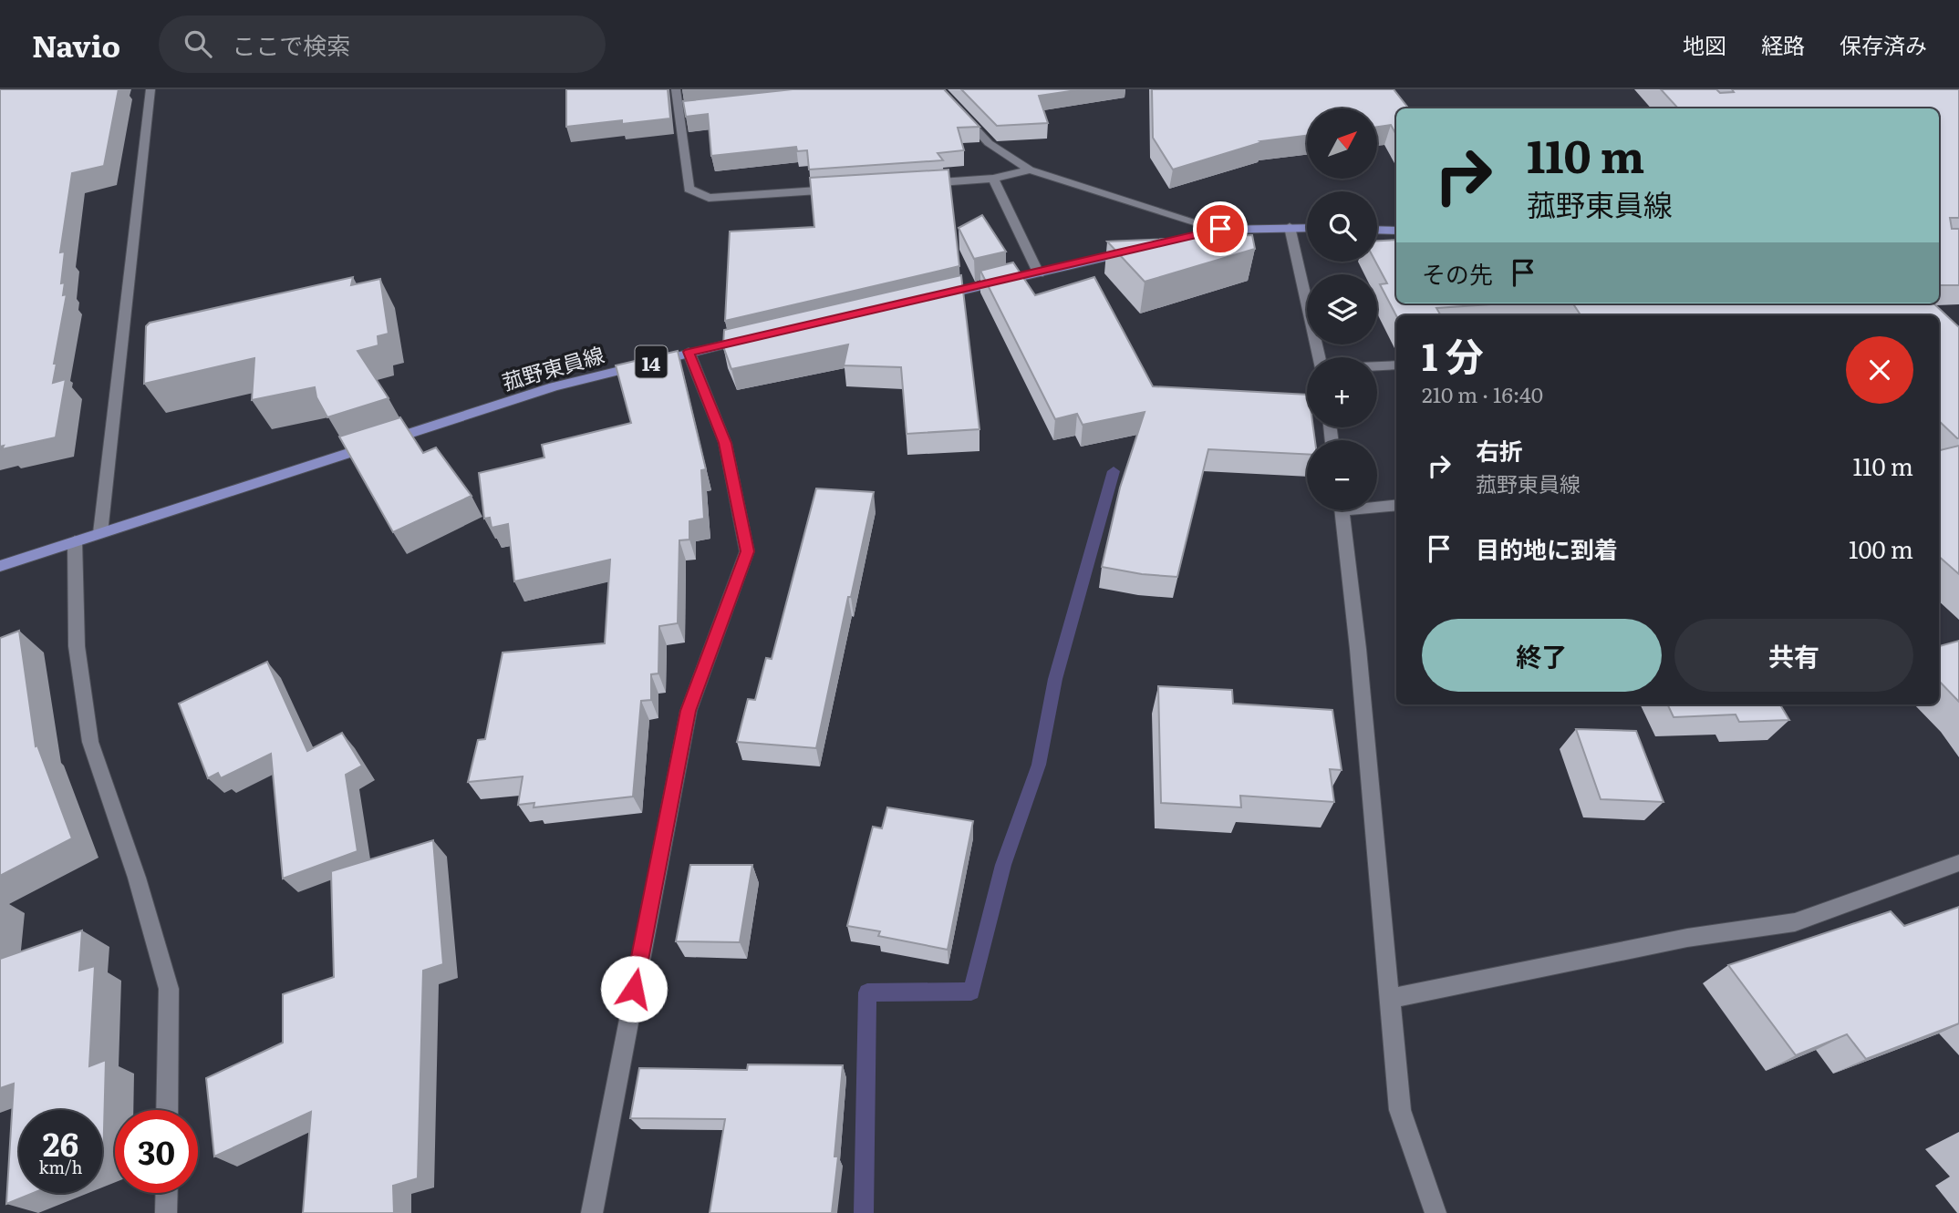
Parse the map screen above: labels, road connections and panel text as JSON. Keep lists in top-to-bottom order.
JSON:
{
  "streets": {
    "main road": ["14", "菰野東員線"]
  },
  "north": "top right",
  "page": {
    "header": "Navio",
    "search": "ここで検索",
    "nav": ["地図", "経路", "保存済み"],
    "map_buttons": ["+", "−"],
    "turn": ["110 m", "菰野東員線"],
    "then": "その先",
    "heading": ["1 分", "210 m · 16:40"],
    "list": [
      {
        "name": "右折",
        "note": "菰野東員線",
        "value": "110 m"
      },
      {
        "name": "目的地に到着",
        "value": "100 m"
      }
    ],
    "buttons": ["終了", "共有"],
    "speed": "26 km/h",
    "limit": "30"
  }
}
